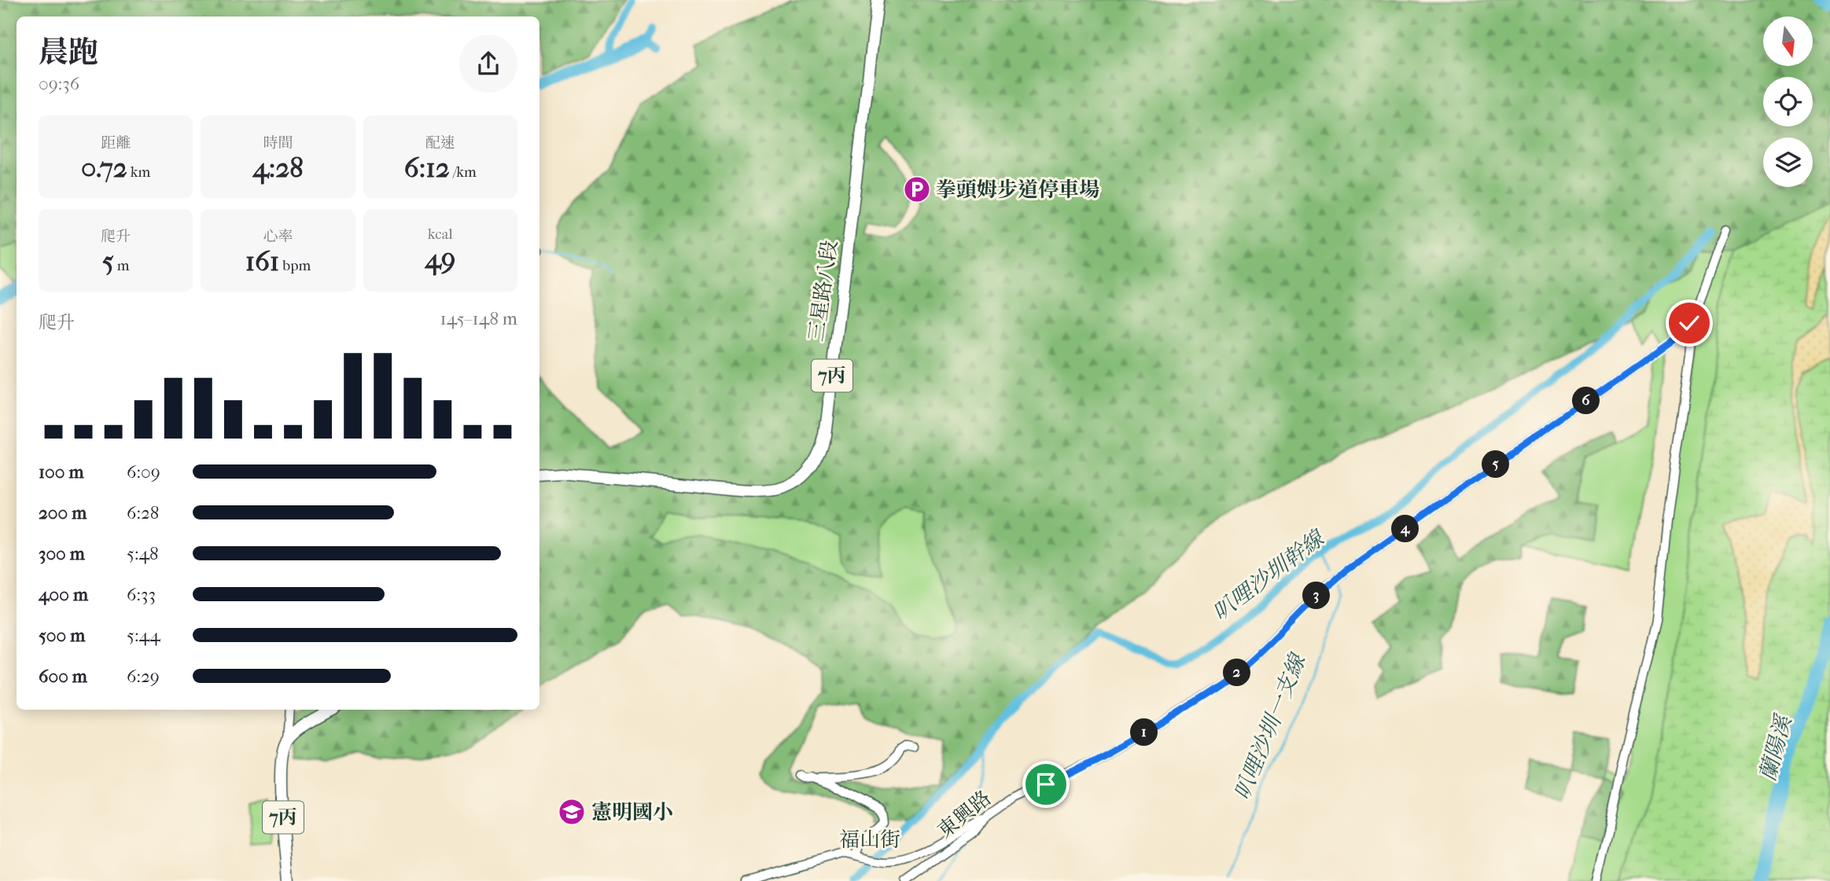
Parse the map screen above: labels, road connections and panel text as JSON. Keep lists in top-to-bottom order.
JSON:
{
  "streets": {
    "main road": ["三星路八段", "7丙"],
    "street": ["東興路", "福山街"]
  },
  "crossings": [
    ["東興路", "福山街"]
  ],
  "water": ["叭哩沙圳幹線", "叭哩沙圳一支線", "蘭陽溪"],
  "places": {
    "parking": ["拳頭姆步道停車場"],
    "school or university": ["憲明國小"]
  },
  "north": "bottom",
  "page": {
    "heading": ["晨跑", "09:36"],
    "stats": [
      ["距離", "0.72 km"],
      ["時間", "4:28"],
      ["配速", "6:12 /km"],
      ["爬升", "5 m"],
      ["心率", "161 bpm"],
      ["kcal", "49"]
    ],
    "chart": ["爬升", "145–148 m"],
    "pins": [
      "6",
      "5",
      "4",
      "3",
      "2",
      "1"
    ],
    "list": [
      {
        "name": "100 m",
        "note": "6:09"
      },
      {
        "name": "200 m",
        "note": "6:28"
      },
      {
        "name": "300 m",
        "note": "5:48"
      },
      {
        "name": "400 m",
        "note": "6:33"
      },
      {
        "name": "500 m",
        "note": "5:44"
      },
      {
        "name": "600 m",
        "note": "6:29"
      }
    ]
  }
}
